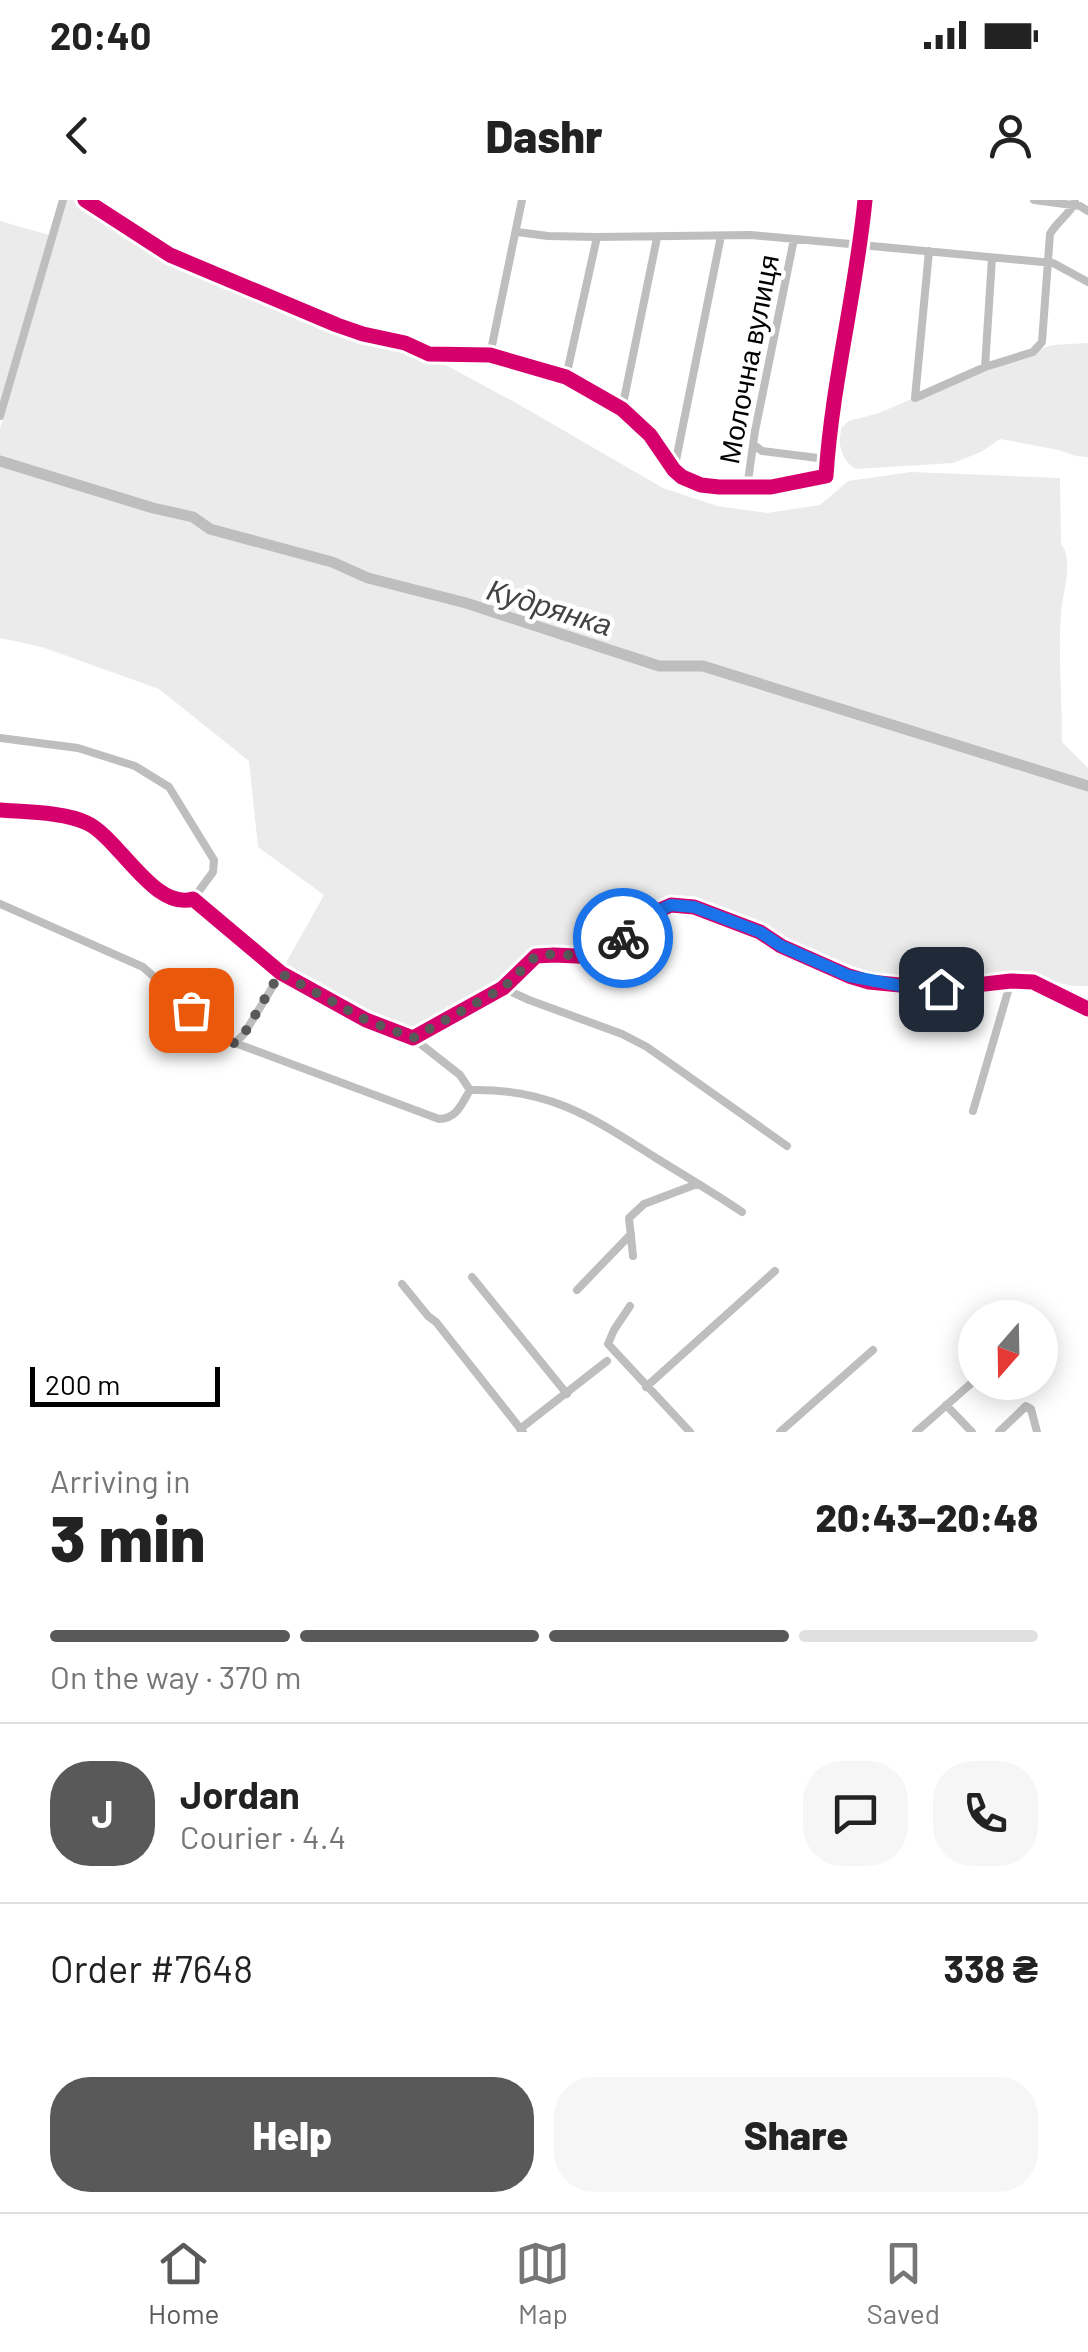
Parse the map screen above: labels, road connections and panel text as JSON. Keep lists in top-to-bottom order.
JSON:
{
  "streets": {
    "street": ["Молочна вулиця"]
  },
  "water": ["Кудрянка"],
  "scale_bar": "200 m",
  "north": "bottom",
  "page": {
    "status": "20:40",
    "header": "Dashr",
    "scale": "200 m",
    "heading": ["3 min", "Arriving in", "20:43–20:48"],
    "panel": [
      "Jordan",
      "Courier · 4.4",
      "Order #7648",
      "338 ₴"
    ],
    "bar": "On the way · 370 m",
    "round": "J",
    "buttons": ["Help", "Share"],
    "tabs": ["Home", "Map", "Saved"]
  }
}
